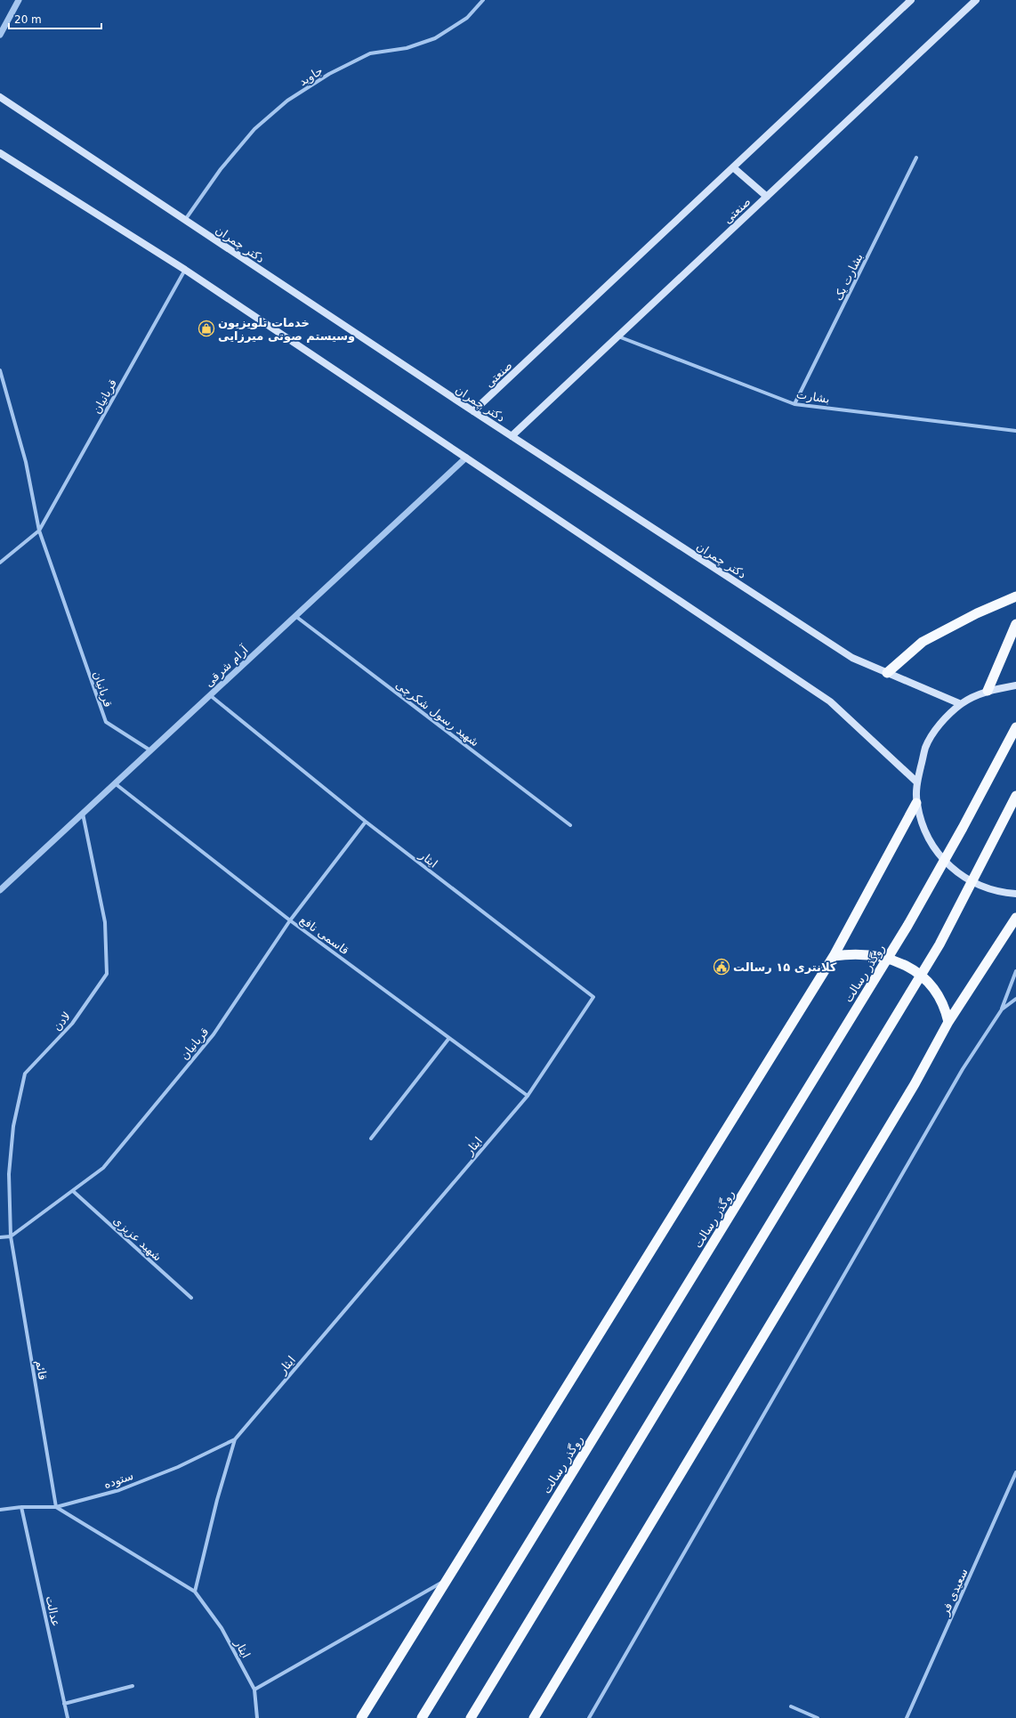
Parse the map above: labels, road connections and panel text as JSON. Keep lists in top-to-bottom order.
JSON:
{
  "streets": {
    "highway": ["روگذر رسالت"],
    "main road": ["صنعتی", "دکتر چمران"],
    "street": [
      "جاوید",
      "بشارت یک",
      "قربانیان",
      "بشارت",
      "آرام شرقی",
      "شهید رسول شکرچی",
      "ایثار",
      "قاسمی نافع",
      "لادن",
      "شهید عزیزی",
      "قائم",
      "ستوده",
      "سعیدی فر",
      "عدالت"
    ]
  },
  "crossings": [
    ["جاوید", "دکتر چمران"],
    ["صنعتی", "دکتر چمران"],
    ["صنعتی", "بشارت"],
    ["بشارت یک", "بشارت"],
    ["قربانیان", "آرام شرقی"],
    ["قربانیان", "ایثار"],
    ["قربانیان", "قاسمی نافع"],
    ["قربانیان", "لادن"],
    ["قربانیان", "شهید عزیزی"],
    ["قربانیان", "قائم"],
    ["آرام شرقی", "شهید رسول شکرچی"],
    ["آرام شرقی", "ایثار"],
    ["آرام شرقی", "قاسمی نافع"],
    ["آرام شرقی", "لادن"],
    ["ایثار", "قاسمی نافع"],
    ["ایثار", "ستوده"],
    ["لادن", "قائم"],
    ["قائم", "ستوده"],
    ["ستوده", "عدالت"]
  ],
  "places": {
    "shop": ["خدمات تلویزیون وسیستم صوتی میرزایی"],
    "public building": ["کلانتری ۱۵ رسالت"]
  },
  "scale_bar": "20 m"
}
